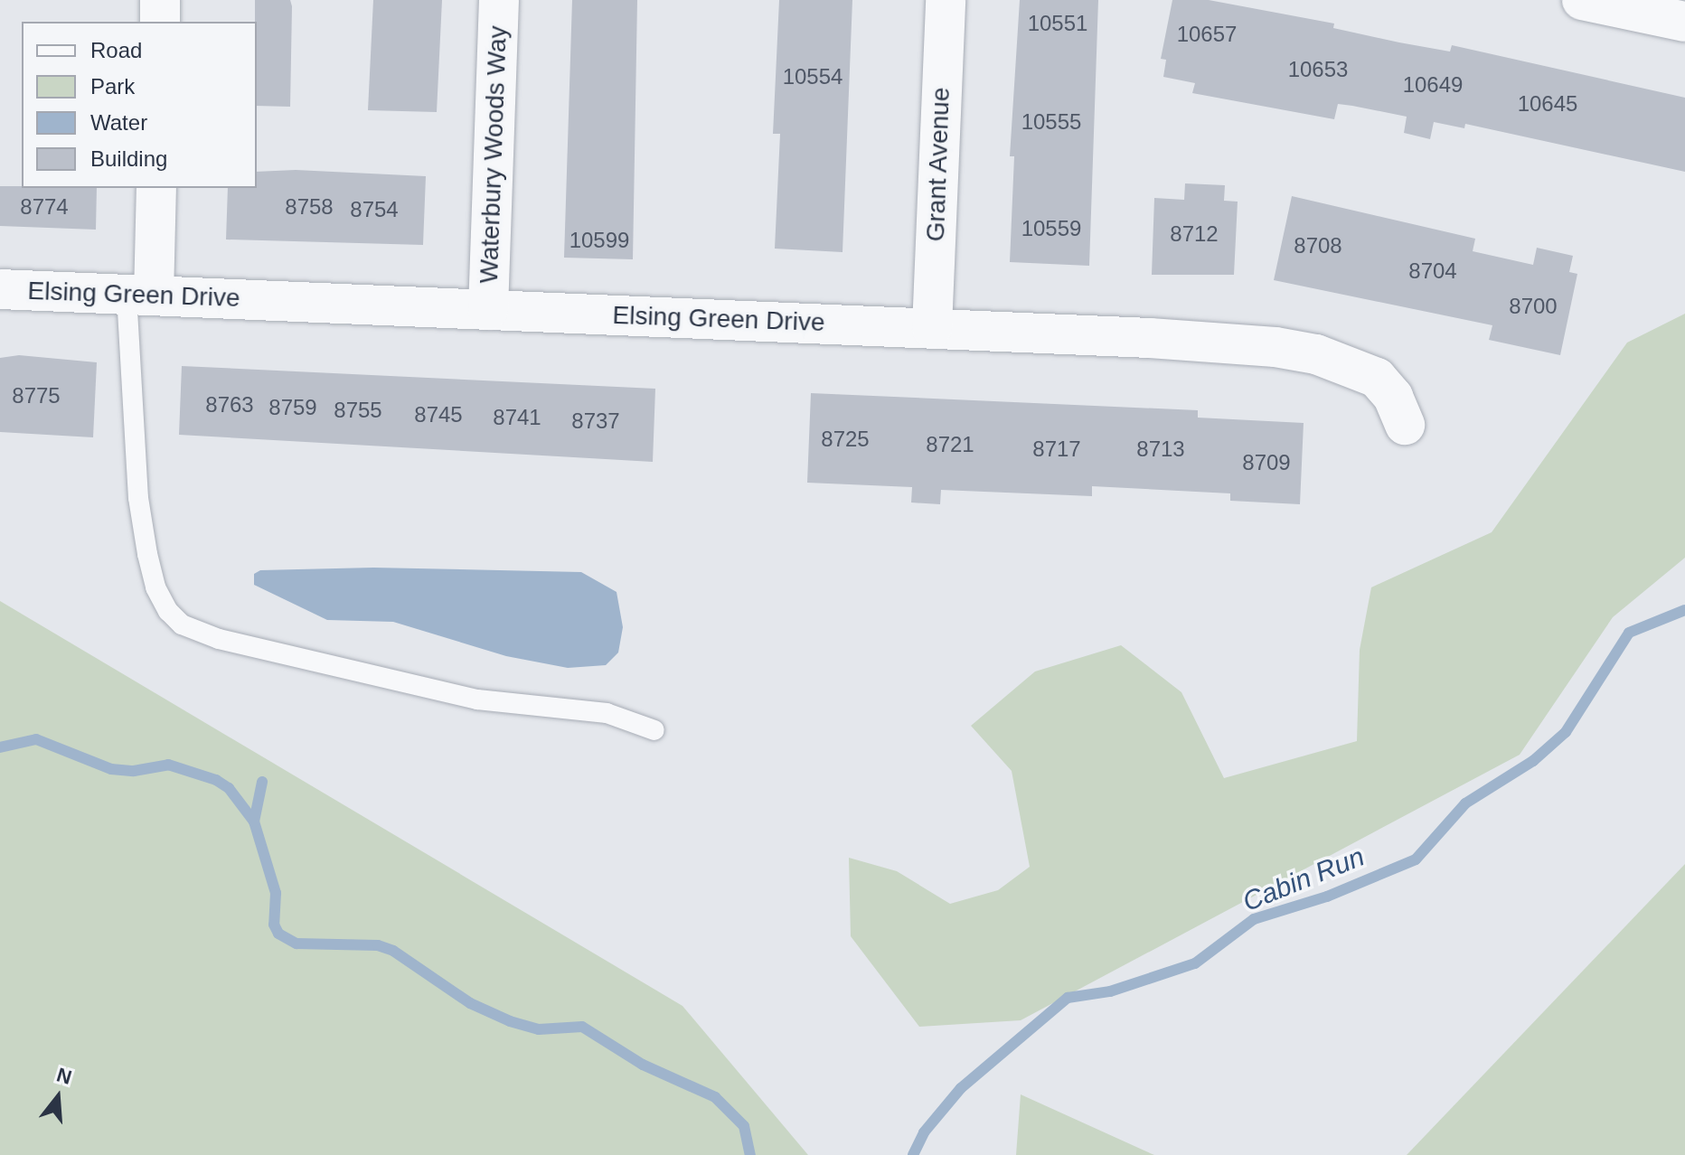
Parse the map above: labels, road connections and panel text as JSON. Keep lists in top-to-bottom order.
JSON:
{
  "streets": {
    "street": ["Waterbury Woods Way", "Grant Avenue", "Elsing Green Drive"]
  },
  "crossings": [
    ["Waterbury Woods Way", "Elsing Green Drive"],
    ["Grant Avenue", "Elsing Green Drive"]
  ],
  "water": ["Cabin Run"],
  "house_numbers": [
    "10551",
    "10657",
    "10653",
    "10554",
    "10649",
    "10645",
    "10555",
    "8774",
    "8758",
    "8754",
    "10559",
    "8712",
    "10599",
    "8708",
    "8704",
    "8700",
    "8775",
    "8763",
    "8759",
    "8755",
    "8745",
    "8741",
    "8737",
    "8725",
    "8721",
    "8717",
    "8713",
    "8709"
  ],
  "legend": [
    "Road",
    "Park",
    "Water",
    "Building"
  ],
  "north": "top"
}
